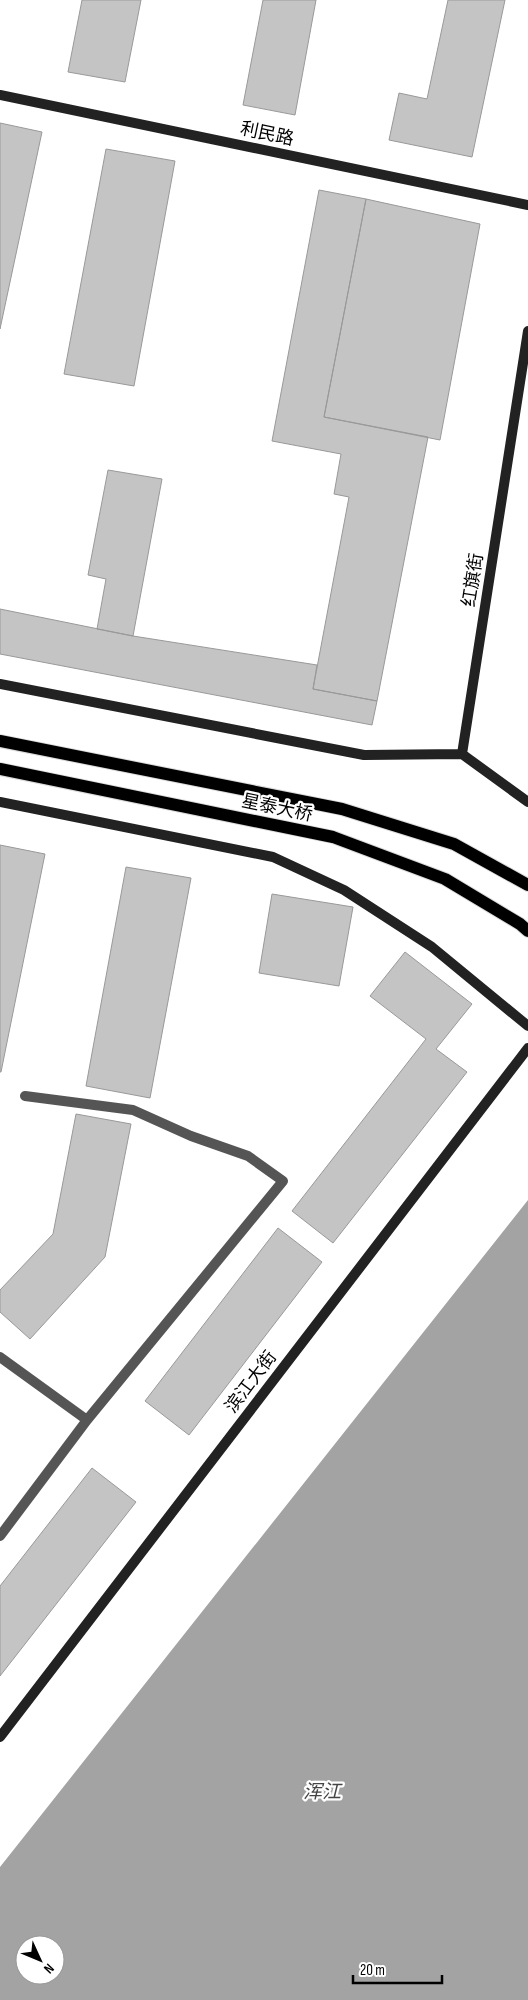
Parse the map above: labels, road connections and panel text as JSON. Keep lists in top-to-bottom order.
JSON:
{
  "streets": {
    "main road": ["星泰大桥"],
    "street": ["利民路", "红旗街", "滨江大街"]
  },
  "water": ["浑江"],
  "scale_bar": "20 m",
  "north": "bottom right"
}
